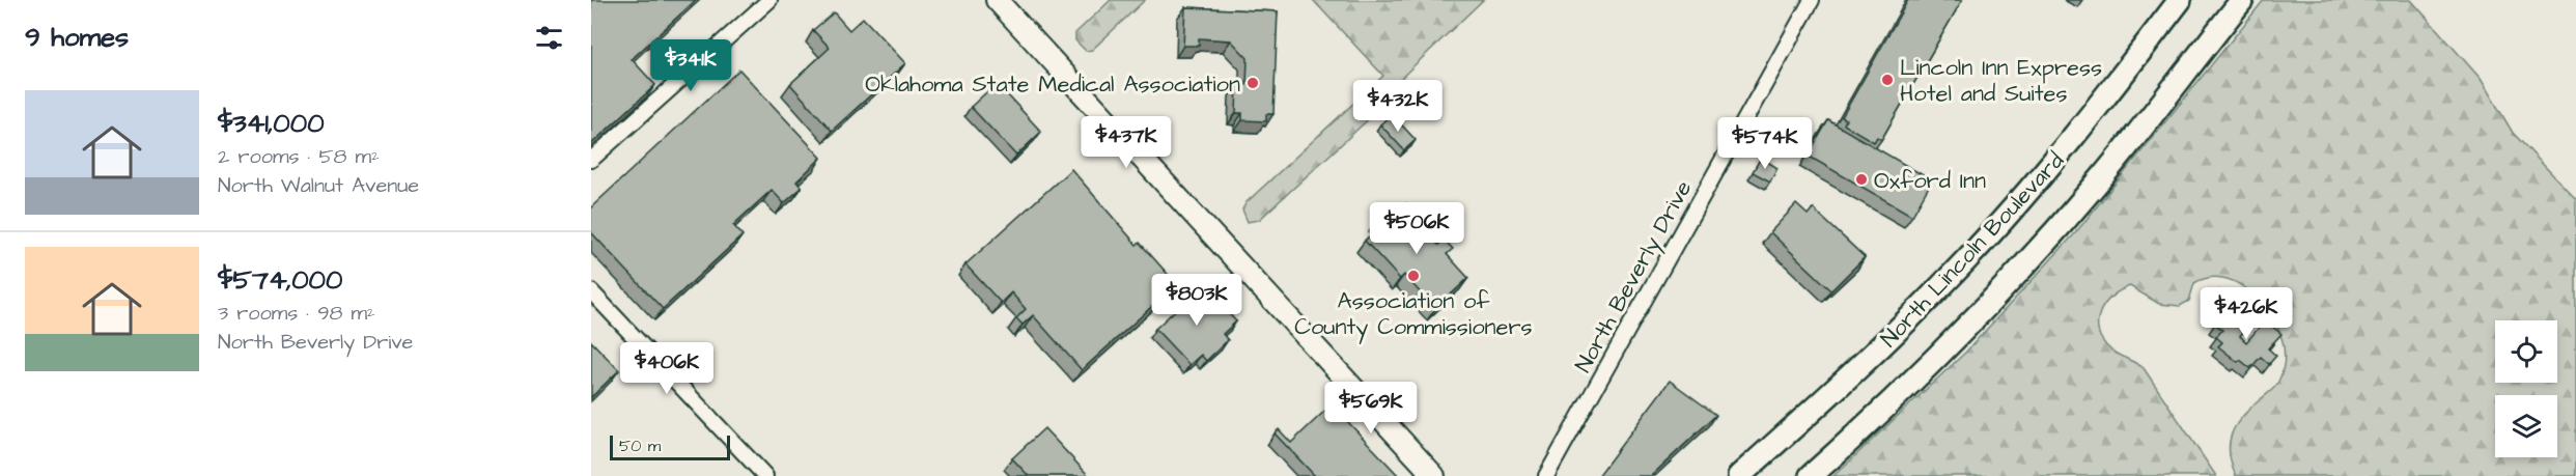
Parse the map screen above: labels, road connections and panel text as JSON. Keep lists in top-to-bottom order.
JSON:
{
  "streets": {
    "main road": ["North Lincoln Boulevard"],
    "street": ["North Beverly Drive"]
  },
  "places": [
    "Lincoln Inn Express Hotel and Suites",
    "Oklahoma State Medical Association",
    "Oxford Inn",
    "Association of County Commissioners"
  ],
  "scale_bar": "50 m",
  "page": {
    "heading": "9 homes",
    "price": [
      "$341K",
      "$432K",
      "$437K",
      "$574K",
      "$506K",
      "$803K",
      "$426K",
      "$406K",
      "$569K"
    ],
    "list": [
      {
        "name": "$341,000",
        "note": "2 rooms · 58 m² · North Walnut Avenue"
      },
      {
        "name": "$574,000",
        "note": "3 rooms · 98 m² · North Beverly Drive"
      }
    ],
    "scale": "50 m"
  }
}
